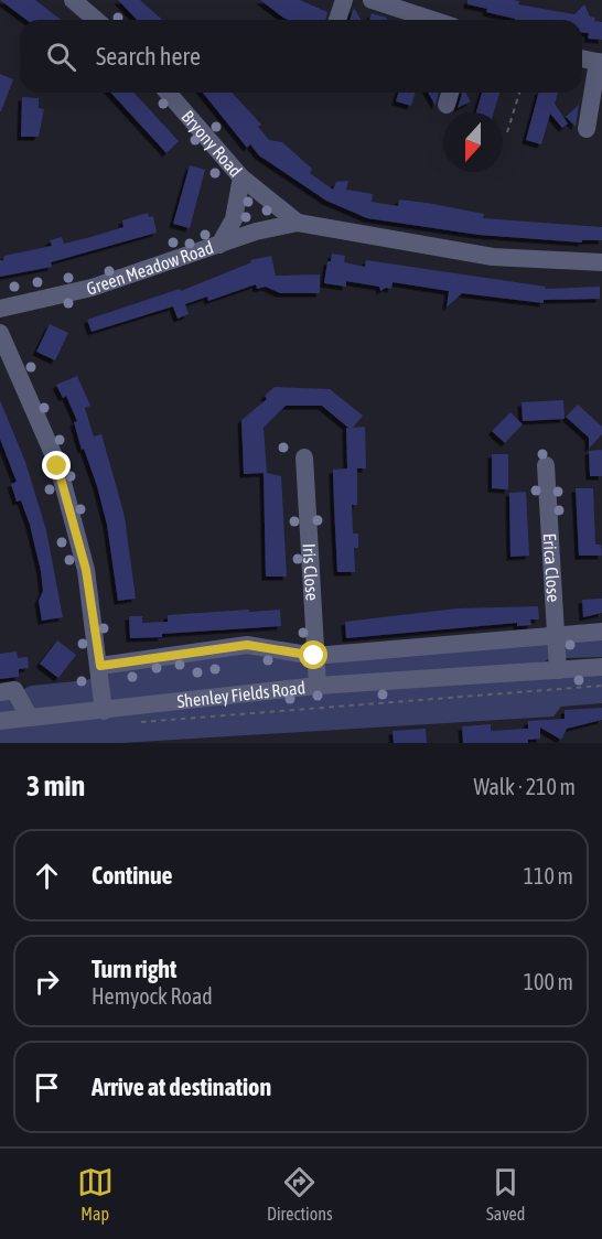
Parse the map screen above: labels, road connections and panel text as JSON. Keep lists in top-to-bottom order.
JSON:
{
  "streets": {
    "street": [
      "Bryony Road",
      "Green Meadow Road",
      "Erica Close",
      "Iris Close",
      "Shenley Fields Road"
    ]
  },
  "crossings": [
    ["Bryony Road", "Green Meadow Road"],
    ["Erica Close", "Shenley Fields Road"],
    ["Iris Close", "Shenley Fields Road"]
  ],
  "north": "bottom",
  "page": {
    "search": "Search here",
    "heading": ["3 min", "Walk · 210 m"],
    "list": [
      ["Continue", "110 m"],
      ["Turn right", "Hemyock Road", "100 m"],
      "Arrive at destination"
    ],
    "nav": ["Map", "Directions", "Saved"]
  }
}
